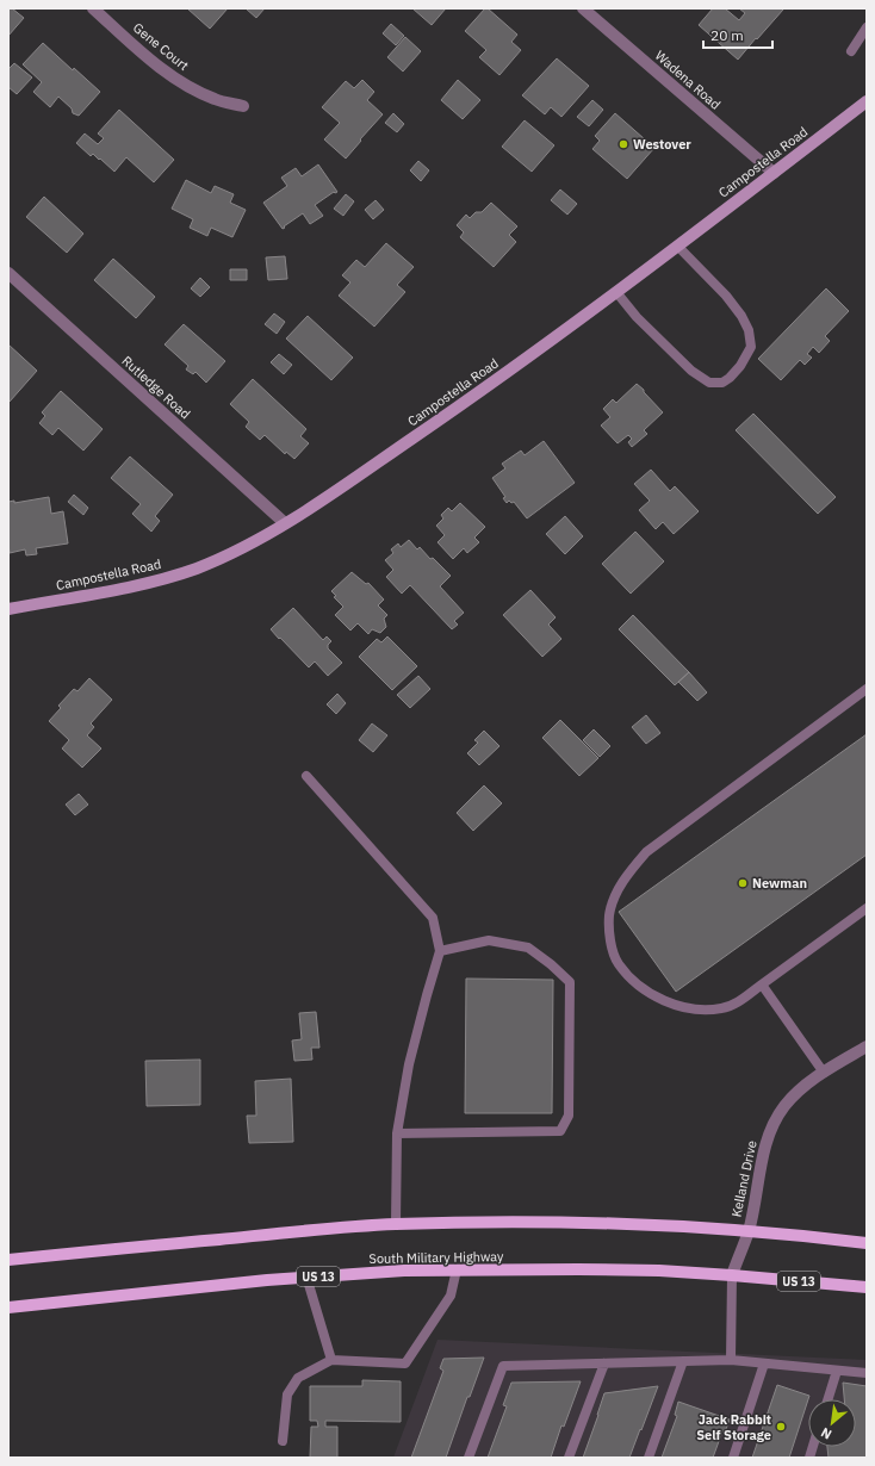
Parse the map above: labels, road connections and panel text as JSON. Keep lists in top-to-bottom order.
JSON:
{
  "streets": {
    "main road": ["Campostella Road", "South Military Highway", "US 13"],
    "street": [
      "Gene Court",
      "Wadena Road",
      "Rutledge Road",
      "Kelland Drive"
    ]
  },
  "crossings": [
    ["Wadena Road", "Campostella Road"],
    ["Campostella Road", "Rutledge Road"],
    ["Kelland Drive", "South Military Highway"]
  ],
  "places": ["Westover", "Newman", "Jack Rabbit Self Storage"],
  "scale_bar": "20 m",
  "north": "bottom left"
}
